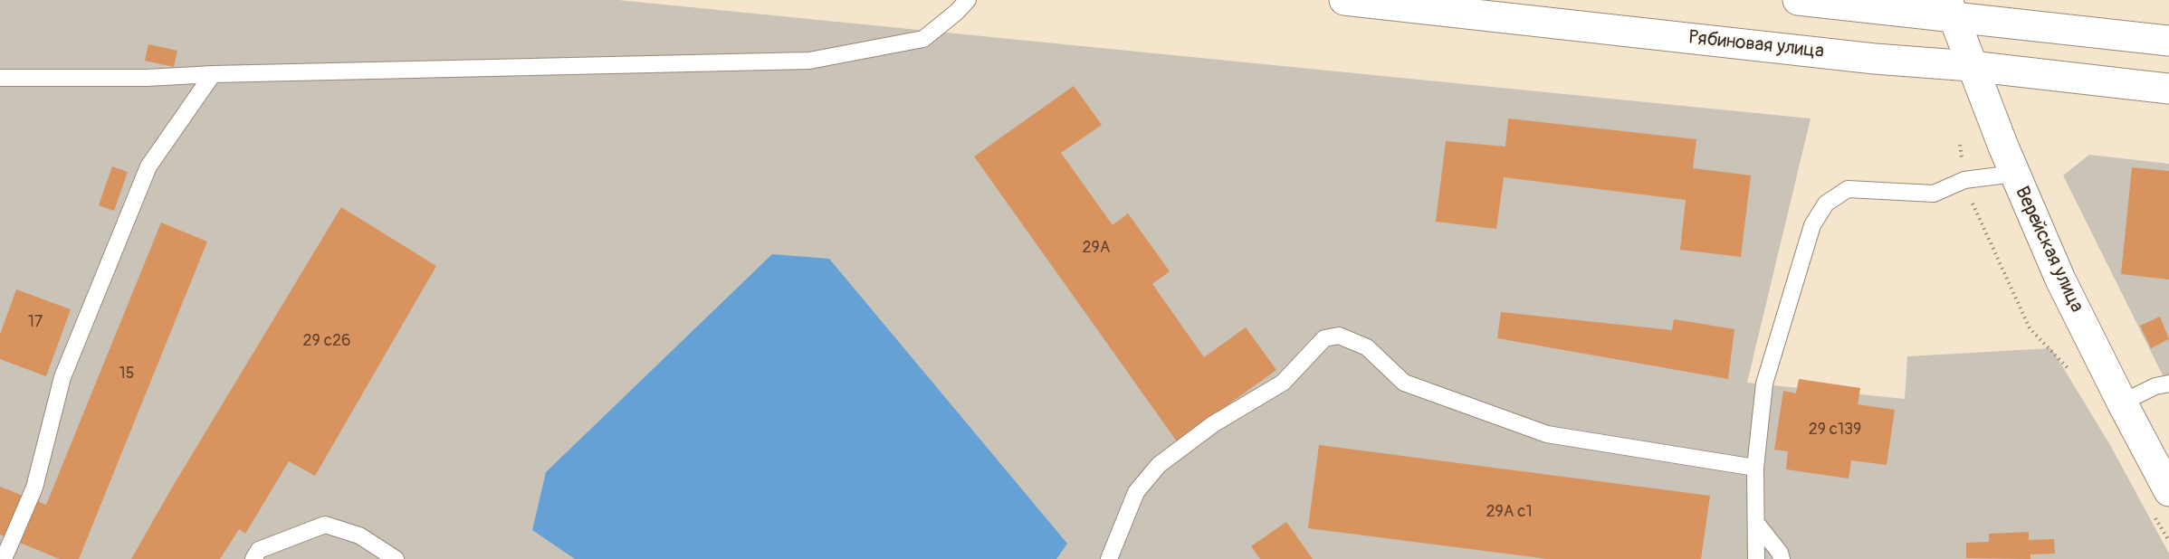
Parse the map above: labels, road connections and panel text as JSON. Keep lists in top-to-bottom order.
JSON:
{
  "streets": {
    "main road": ["Рябиновая улица", "Верейская улица"]
  },
  "crossings": [
    ["Рябиновая улица", "Верейская улица"]
  ],
  "house_numbers": [
    "29А",
    "17",
    "29 с26",
    "15",
    "29 с139",
    "29А с1"
  ]
}
